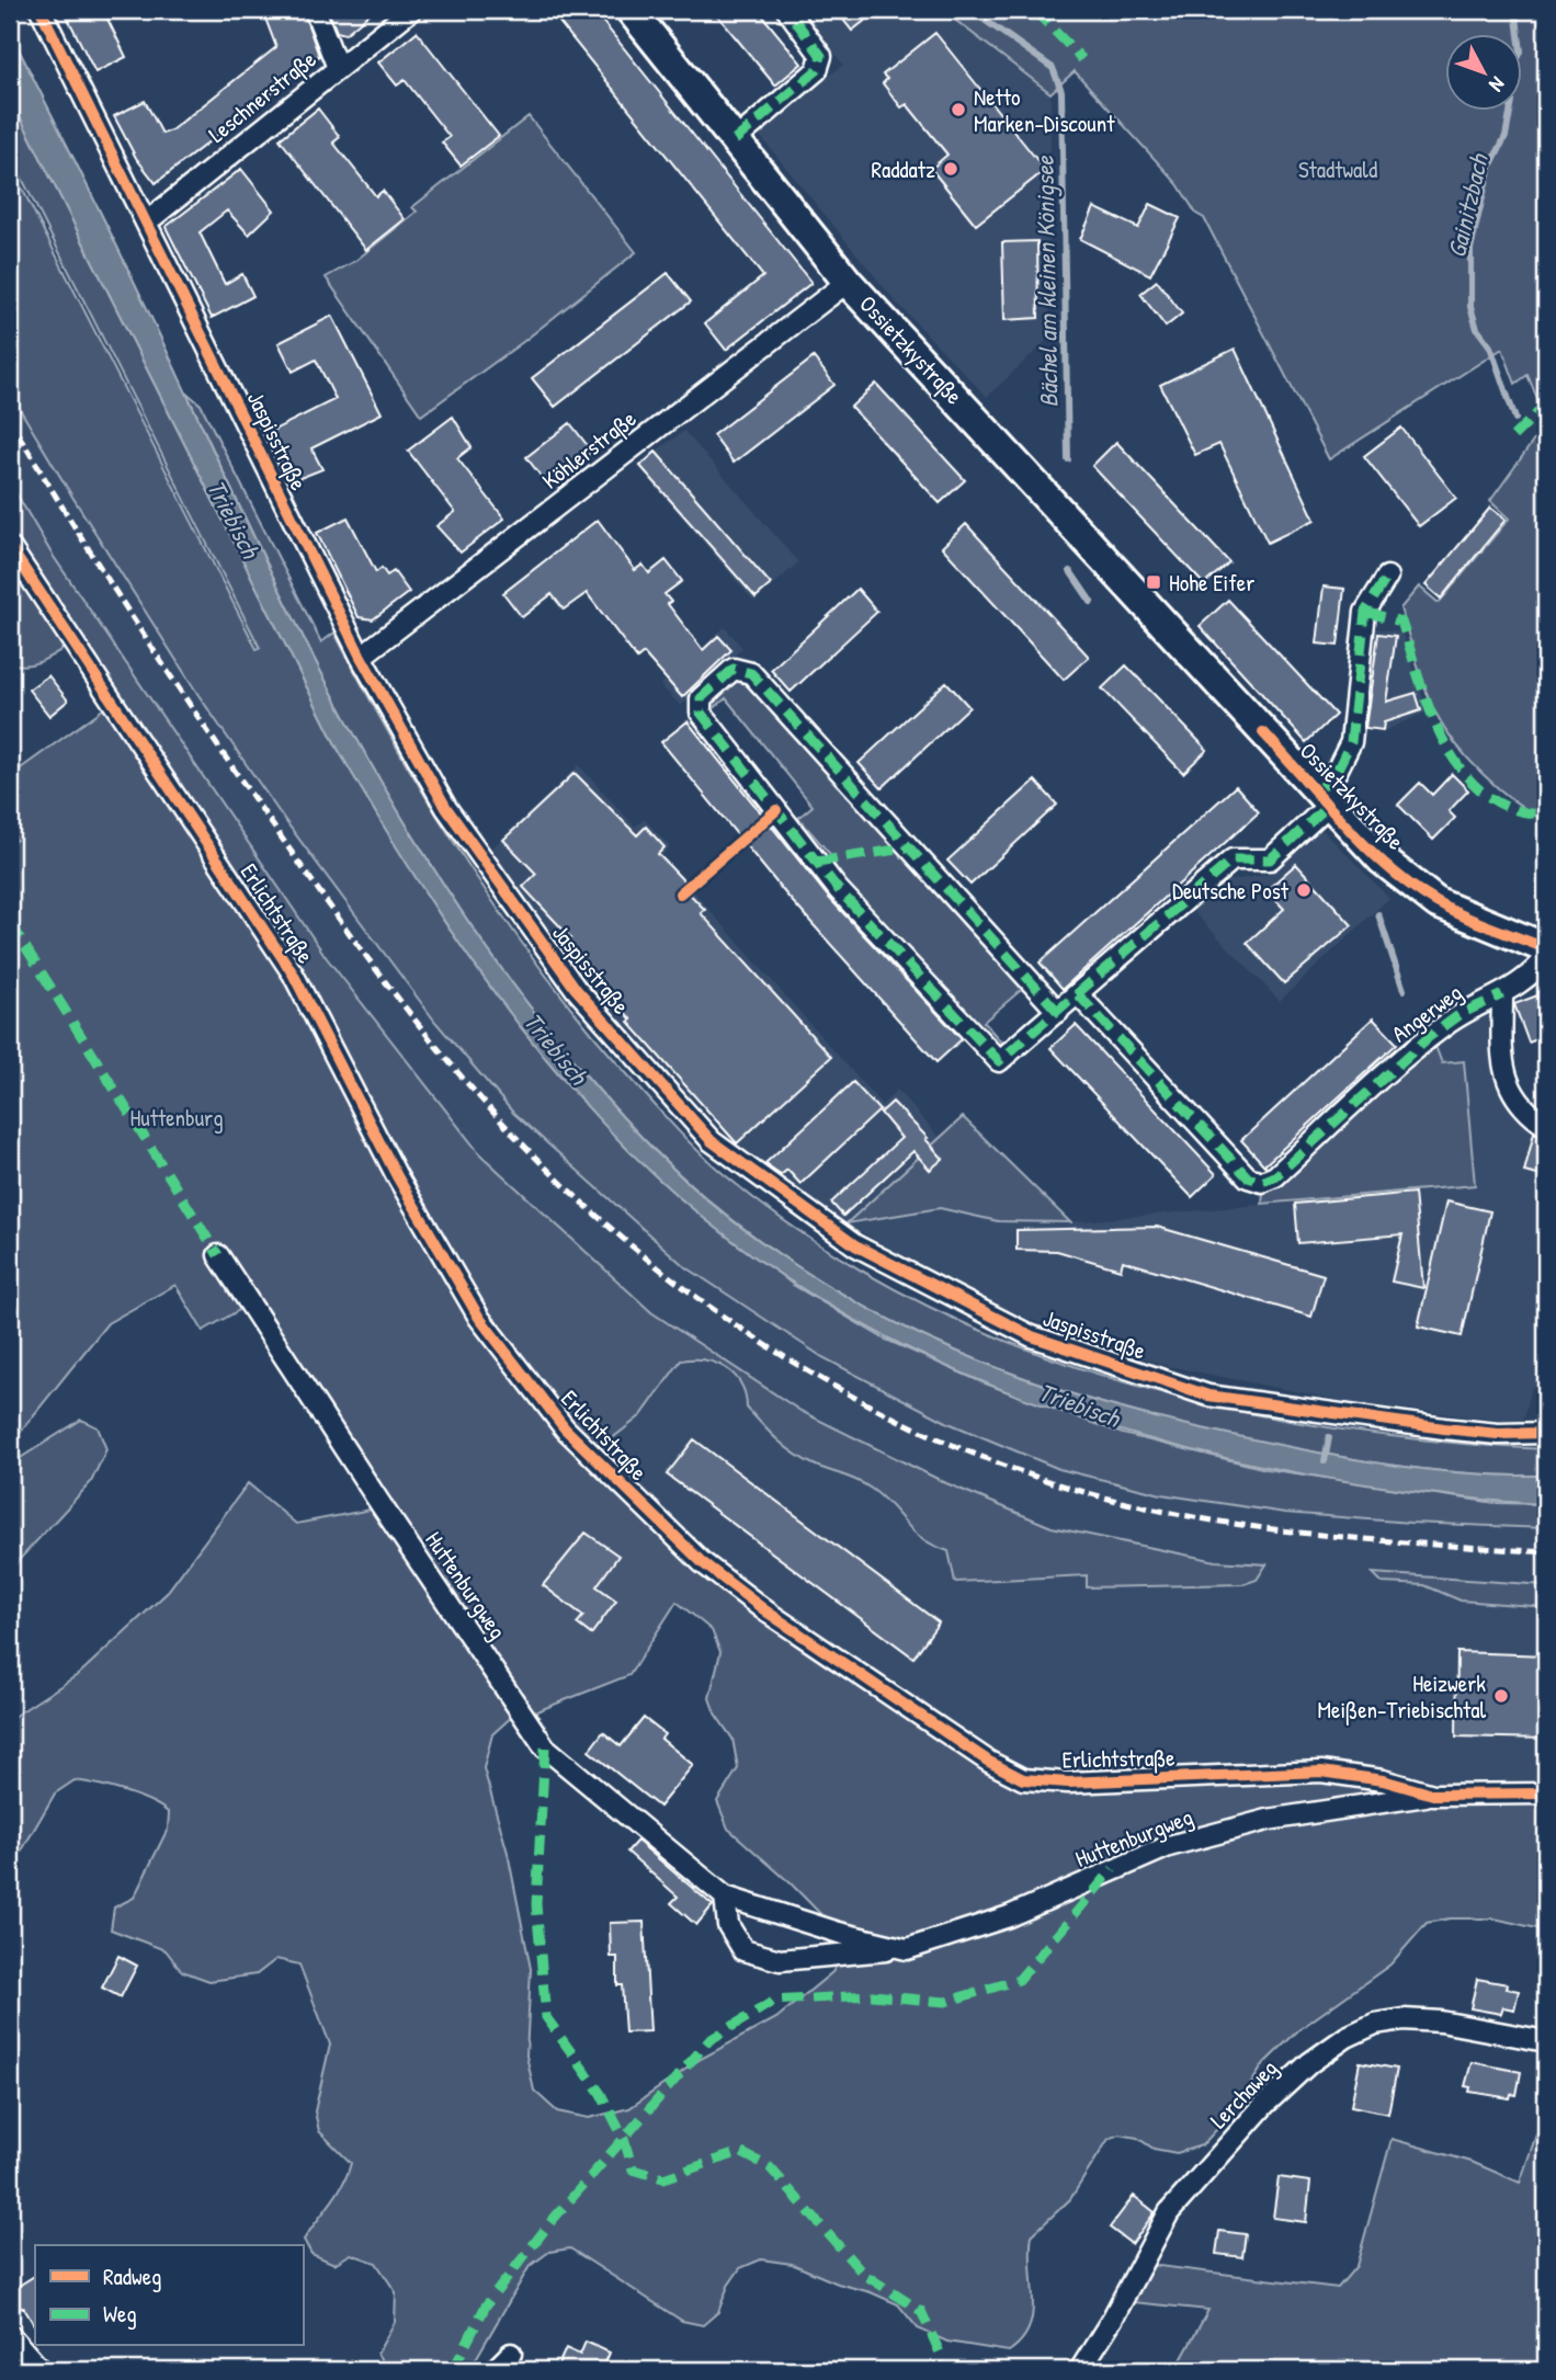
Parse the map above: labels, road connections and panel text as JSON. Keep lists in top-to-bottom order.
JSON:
{
  "streets": {
    "main road": ["Ossietzkystraße"],
    "street": [
      "Leschnerstraße",
      "Jaspisstraße",
      "Köhlerstraße",
      "Erlichtstraße",
      "Angerweg",
      "Huttenburgweg",
      "Lerchaweg"
    ]
  },
  "crossings": [
    ["Leschnerstraße", "Jaspisstraße"],
    ["Ossietzkystraße", "Köhlerstraße"],
    ["Jaspisstraße", "Köhlerstraße"],
    ["Erlichtstraße", "Huttenburgweg"]
  ],
  "water": ["Gainitzbach", "Bächel am kleinen Königsee", "Triebisch"],
  "parks": ["Stadtwald", "Huttenburg"],
  "places": {
    "other": [
      "Netto Marken-Discount",
      "Raddatz",
      "Deutsche Post",
      "Heizwerk Meißen-Triebischtal"
    ],
    "transit": ["Hohe Eifer"]
  },
  "legend": ["Radweg", "Weg"],
  "north": "bottom right"
}
